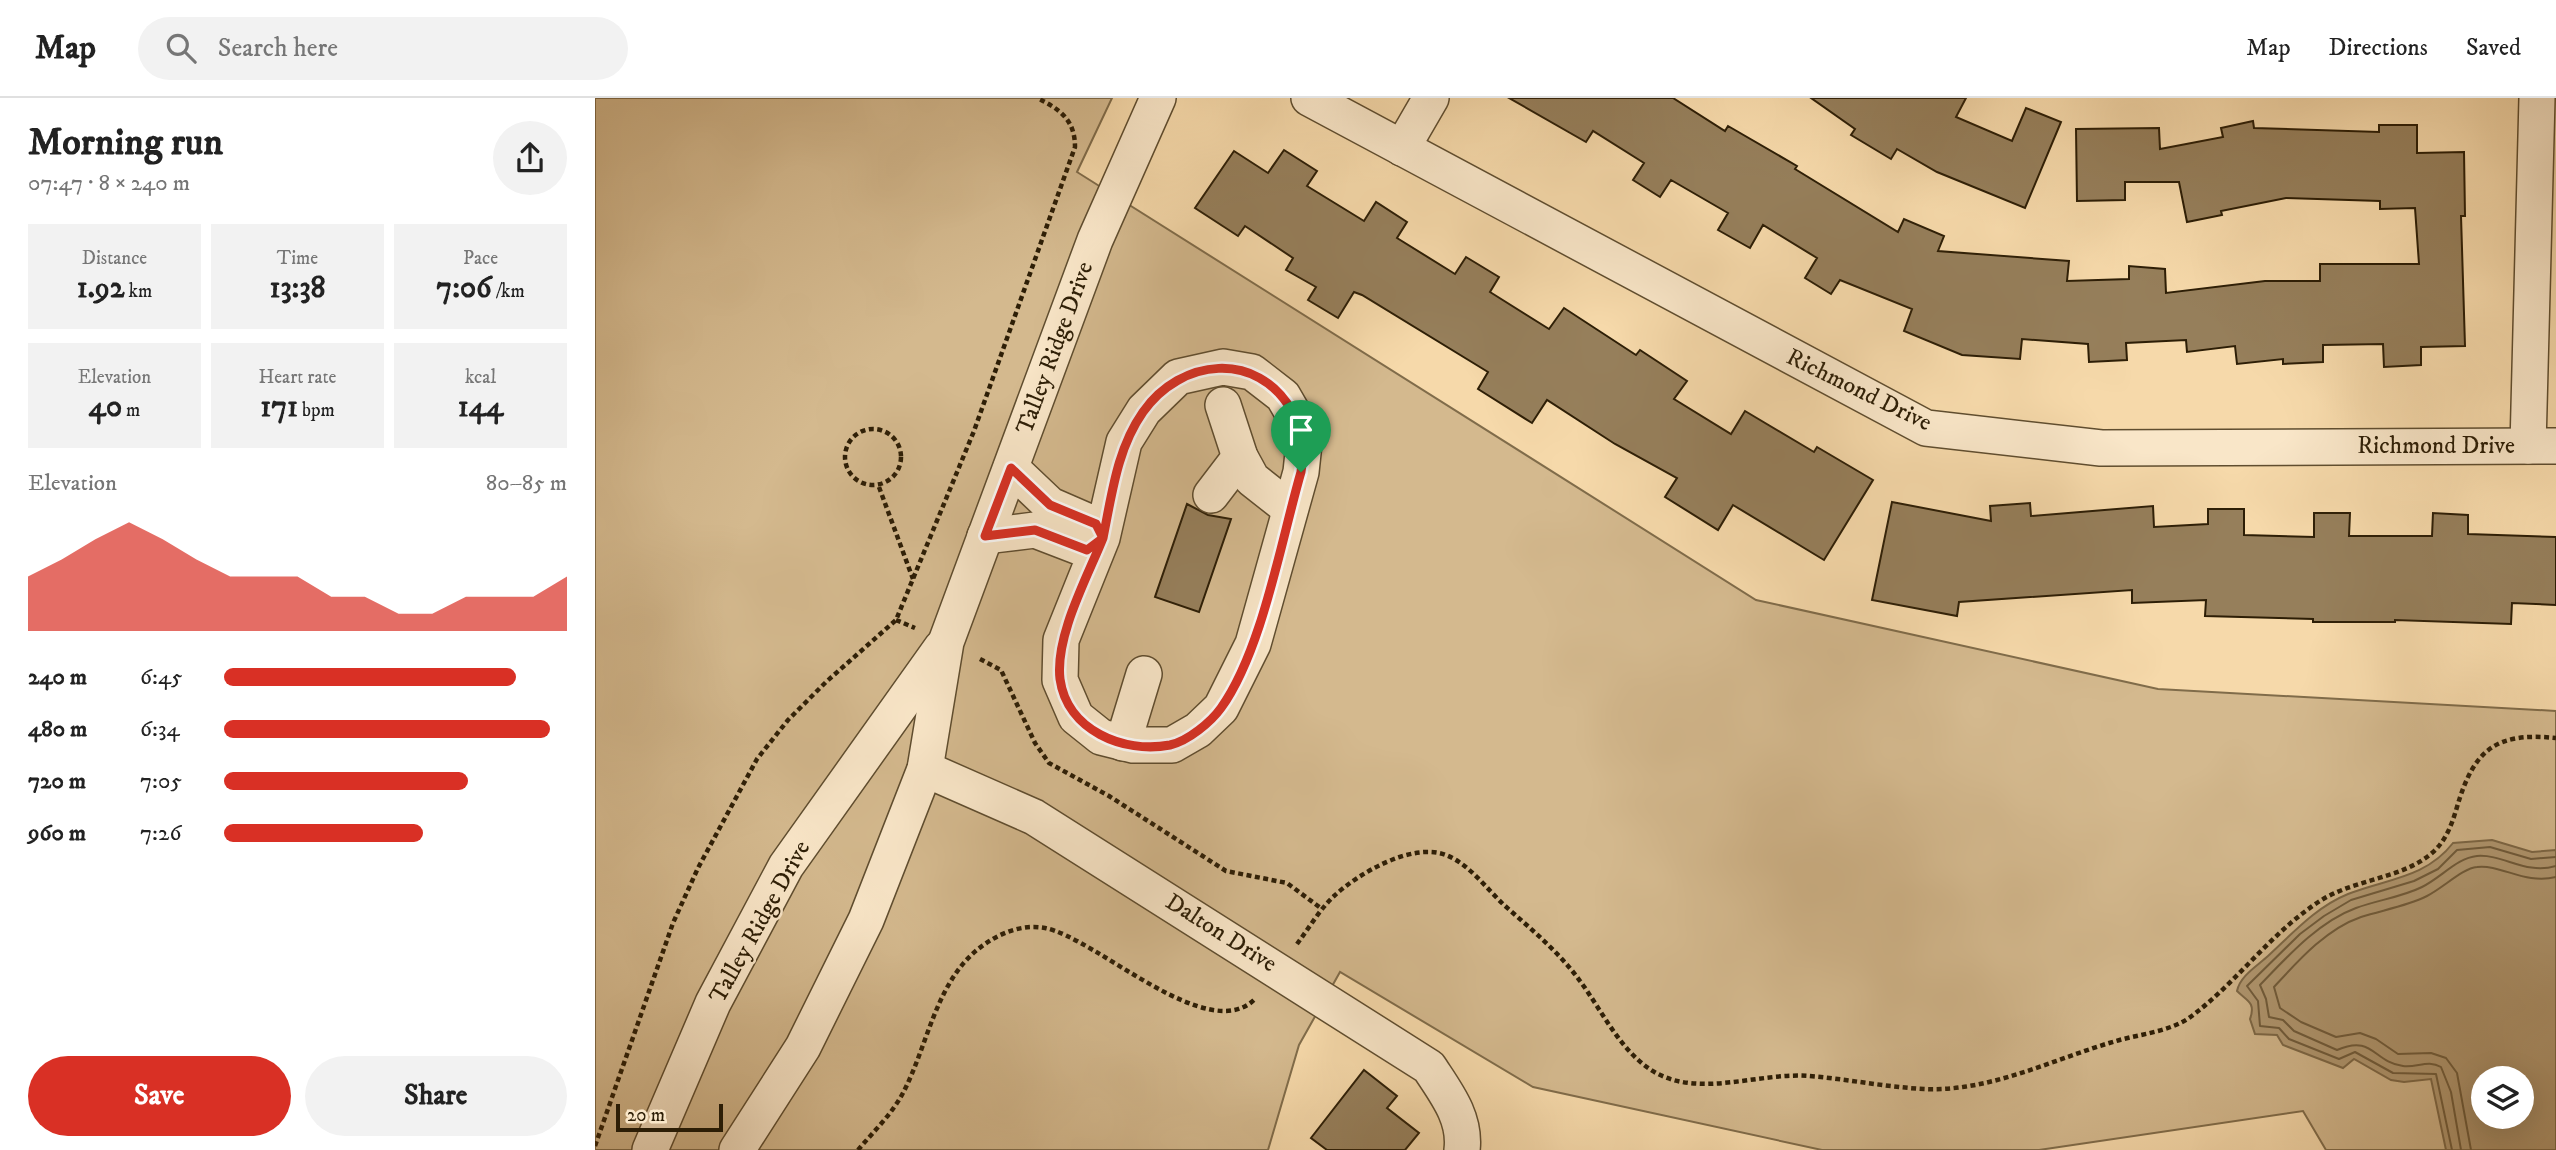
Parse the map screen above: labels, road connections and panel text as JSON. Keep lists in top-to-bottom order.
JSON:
{
  "streets": {
    "street": ["Talley Ridge Drive", "Richmond Drive", "Dalton Drive"]
  },
  "crossings": [
    ["Talley Ridge Drive", "Dalton Drive"]
  ],
  "scale_bar": "20 m",
  "page": {
    "header": "Map",
    "search": "Search here",
    "nav": ["Map", "Directions", "Saved"],
    "heading": ["Morning run", "07:47 · 8 × 240 m"],
    "stats": [
      ["Distance", "1.92 km"],
      ["Time", "13:38"],
      ["Pace", "7:06 /km"],
      ["Elevation", "40 m"],
      ["Heart rate", "171 bpm"],
      ["kcal", "144"]
    ],
    "chart": ["Elevation", "80–85 m"],
    "list": [
      {
        "name": "240 m",
        "note": "6:45"
      },
      {
        "name": "480 m",
        "note": "6:34"
      },
      {
        "name": "720 m",
        "note": "7:05"
      },
      {
        "name": "960 m",
        "note": "7:26"
      }
    ],
    "buttons": ["Save", "Share"],
    "scale": "20 m"
  }
}
